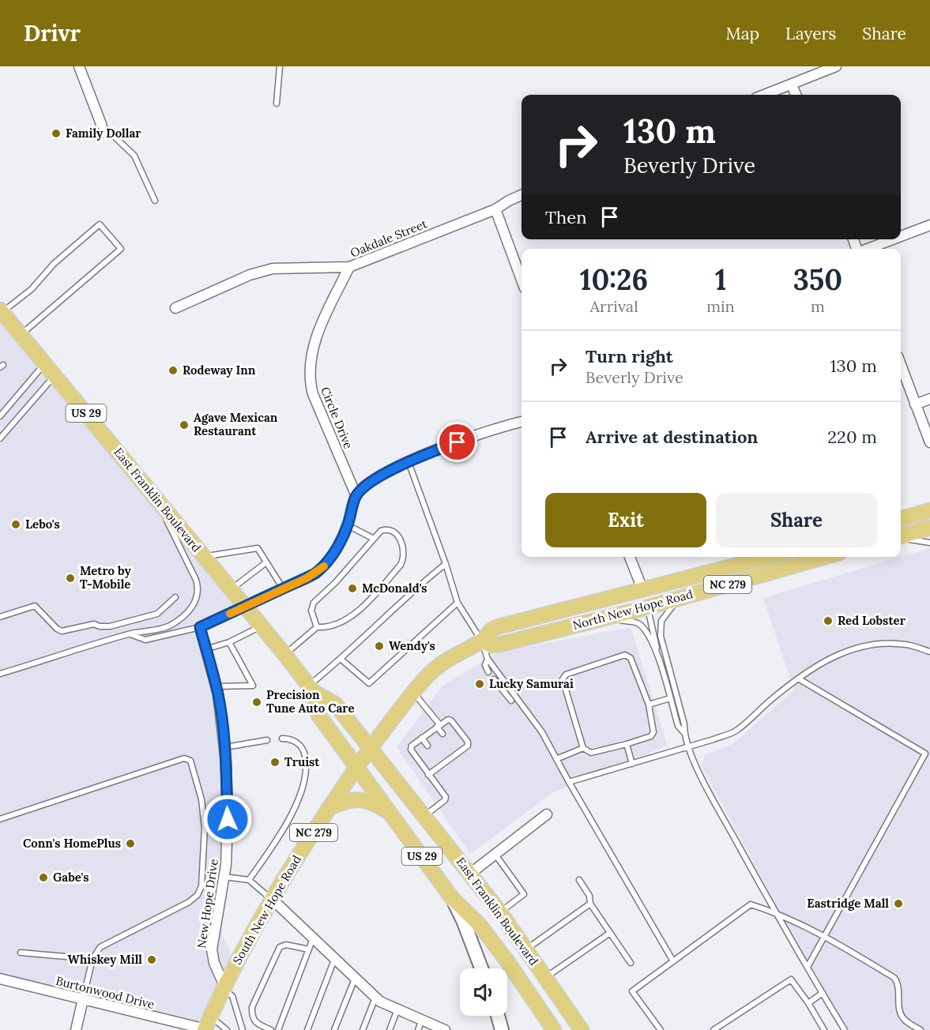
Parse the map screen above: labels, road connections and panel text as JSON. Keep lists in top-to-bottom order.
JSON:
{
  "streets": {
    "main road": [
      "US 29",
      "East Franklin Boulevard",
      "NC 279",
      "North New Hope Road",
      "South New Hope Road"
    ],
    "street": [
      "Oakdale Street",
      "Circle Drive",
      "New Hope Drive",
      "Burtonwood Drive"
    ]
  },
  "crossings": [
    ["Oakdale Street", "Circle Drive"],
    ["East Franklin Boulevard", "North New Hope Road"],
    ["East Franklin Boulevard", "South New Hope Road"],
    ["North New Hope Road", "South New Hope Road"],
    ["New Hope Drive", "South New Hope Road"],
    ["South New Hope Road", "Burtonwood Drive"]
  ],
  "places": [
    "Family Dollar",
    "Rodeway Inn",
    "Agave Mexican Restaurant",
    "Lebo's",
    "Metro by T-Mobile",
    "McDonald's",
    "Red Lobster",
    "Wendy's",
    "Lucky Samurai",
    "Precision Tune Auto Care",
    "Truist",
    "Conn's HomePlus",
    "Gabe's",
    "Eastridge Mall",
    "Whiskey Mill"
  ],
  "page": {
    "header": "Drivr",
    "nav": ["Map", "Layers", "Share"],
    "turn": ["130 m", "Beverly Drive"],
    "then": "Then",
    "eta": [
      "10:26",
      "Arrival",
      "1",
      "min",
      "350",
      "m"
    ],
    "list": [
      {
        "name": "Turn right",
        "note": "Beverly Drive",
        "value": "130 m"
      },
      {
        "name": "Arrive at destination",
        "value": "220 m"
      }
    ],
    "buttons": ["Exit", "Share"]
  }
}
